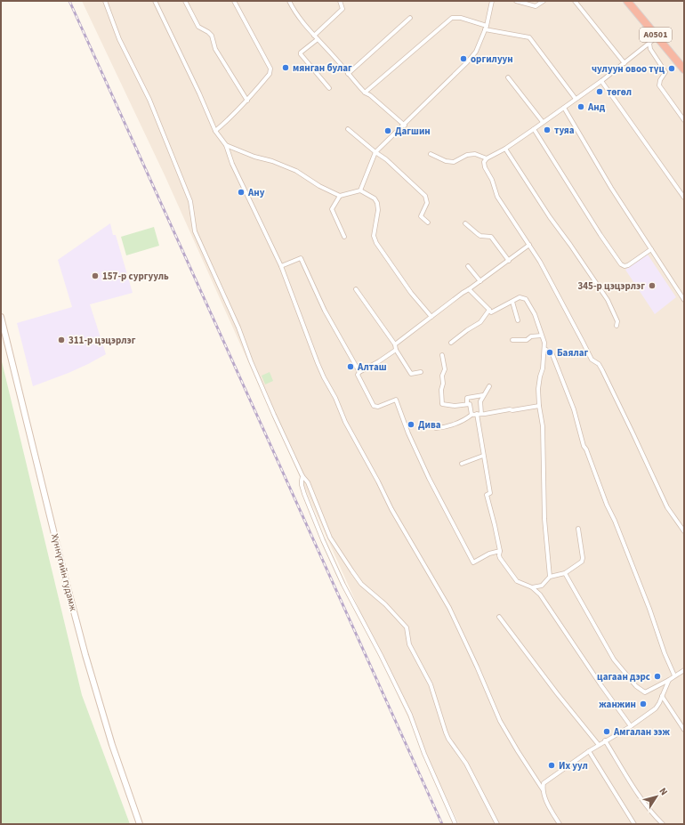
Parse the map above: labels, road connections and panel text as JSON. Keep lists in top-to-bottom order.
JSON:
{
  "streets": {
    "highway": ["A0501"],
    "main road": ["Хүннүгийн гудамж"]
  },
  "places": [
    "оргилуун",
    "мянган булаг",
    "чулуун овоо түц",
    "төгөл",
    "Анд",
    "туяа",
    "Дагшин",
    "Ану",
    "157-р сургууль",
    "345-р цэцэрлэг",
    "311-р цэцэрлэг",
    "Баялаг",
    "Алташ",
    "Дива",
    "цагаан дэрс",
    "жанжин",
    "Амгалан ээж",
    "Их уул"
  ],
  "north": "top right"
}
